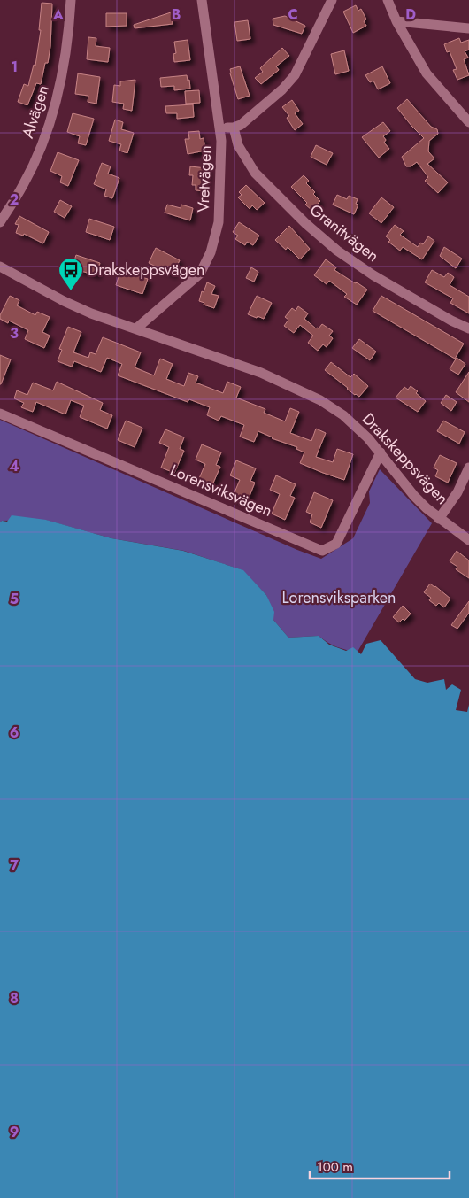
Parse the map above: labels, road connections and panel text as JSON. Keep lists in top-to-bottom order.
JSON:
{
  "streets": {
    "street": [
      "Alvägen",
      "Vretvägen",
      "Granitvägen",
      "Drakskeppsvägen",
      "Lorensviksvägen"
    ]
  },
  "crossings": [
    ["Vretvägen", "Drakskeppsvägen"],
    ["Drakskeppsvägen", "Lorensviksvägen"]
  ],
  "parks": ["Lorensviksparken"],
  "places": {
    "bus stop": ["Drakskeppsvägen"]
  },
  "scale_bar": "100 m",
  "grid": {
    "columns": [
      "A",
      "B",
      "C",
      "D"
    ],
    "rows": [
      "1",
      "2",
      "3",
      "4",
      "5",
      "6",
      "7",
      "8",
      "9"
    ]
  }
}
